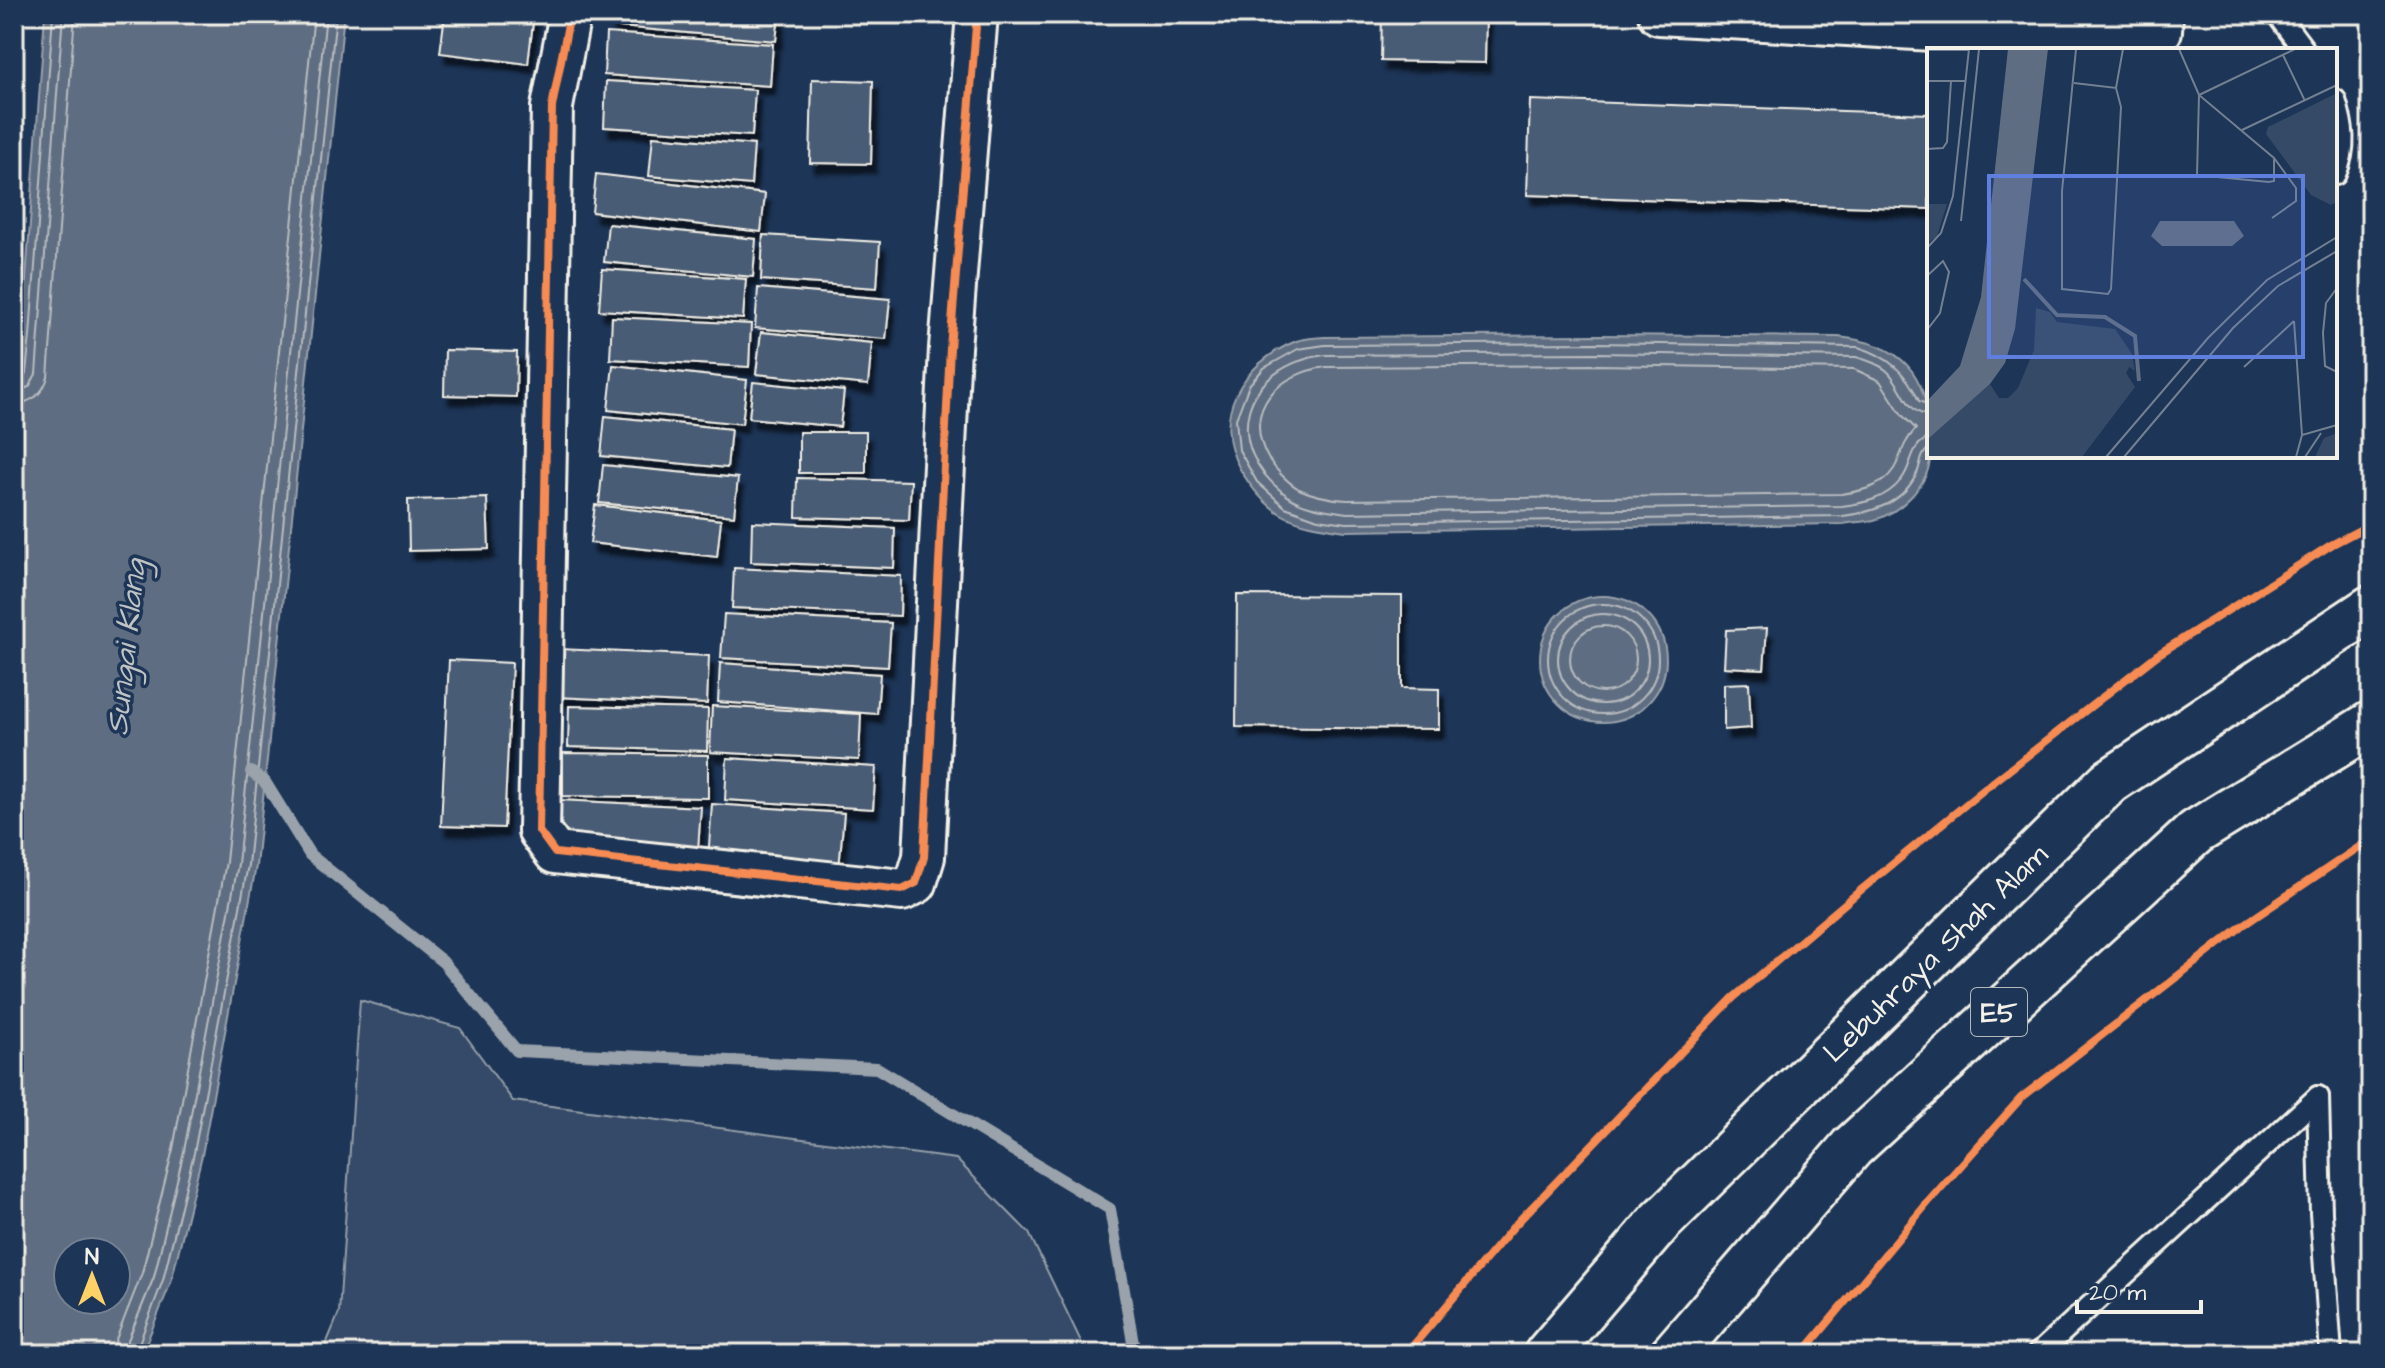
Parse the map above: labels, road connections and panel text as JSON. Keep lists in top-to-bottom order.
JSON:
{
  "streets": {
    "highway": ["Lebuhraya Shah Alam", "E5"]
  },
  "water": ["Sungai Klang"],
  "scale_bar": "20 m",
  "north": "top"
}
